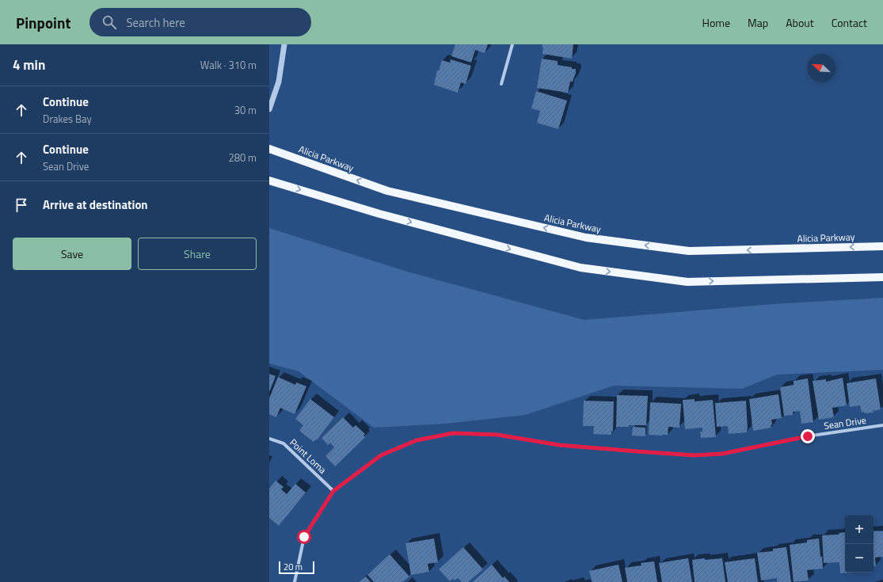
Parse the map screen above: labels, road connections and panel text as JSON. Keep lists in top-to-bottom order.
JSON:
{
  "streets": {
    "main road": ["Alicia Parkway"],
    "street": ["Sean Drive", "Point Loma"]
  },
  "crossings": [
    ["Sean Drive", "Point Loma"]
  ],
  "scale_bar": "20 m",
  "north": "top left",
  "page": {
    "header": "Pinpoint",
    "search": "Search here",
    "nav": [
      "Home",
      "Map",
      "About",
      "Contact"
    ],
    "heading": ["4 min", "Walk · 310 m"],
    "list": [
      ["Continue", "Drakes Bay", "30 m"],
      ["Continue", "Sean Drive", "280 m"],
      "Arrive at destination"
    ],
    "buttons": ["Save", "Share"],
    "map_buttons": ["+", "−"],
    "scale": "20 m"
  }
}
